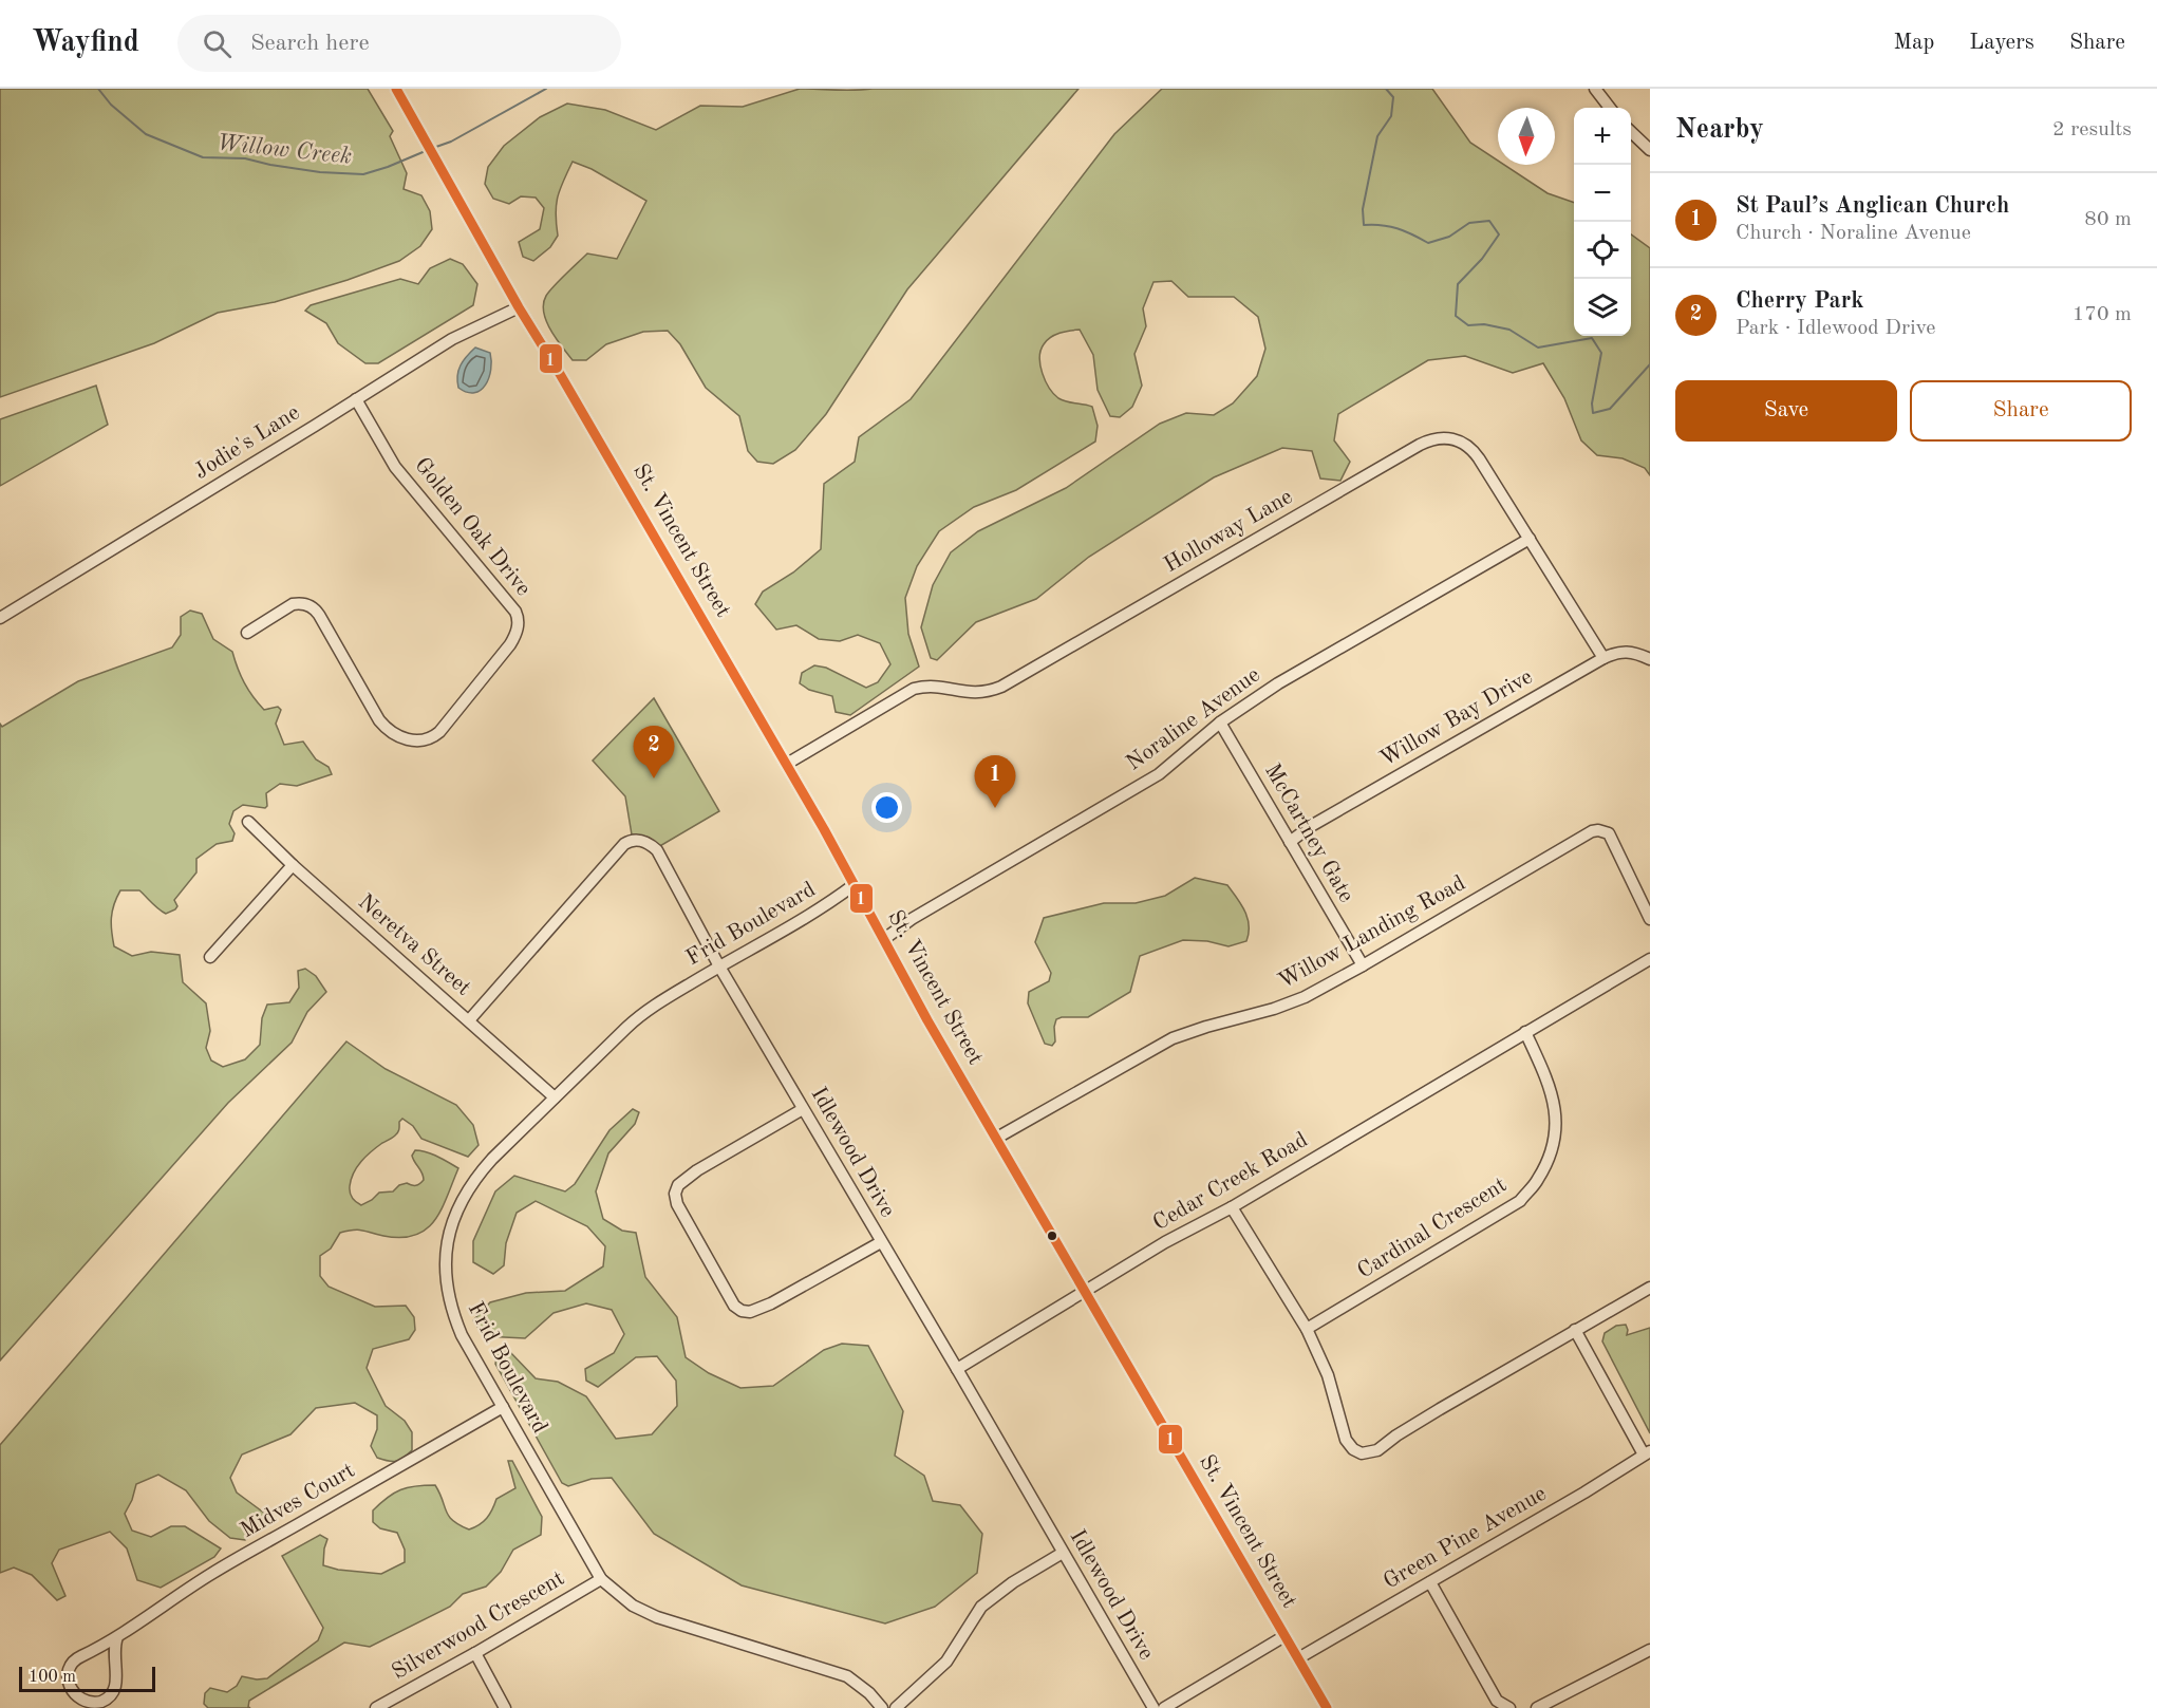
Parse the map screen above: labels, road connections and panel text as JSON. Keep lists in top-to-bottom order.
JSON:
{
  "streets": {
    "street": [
      "Jodie's Lane",
      "Golden Oak Drive",
      "Holloway Lane",
      "St. Vincent Street",
      "Willow Bay Drive",
      "Noraline Avenue",
      "McCartney Gate",
      "Frid Boulevard",
      "Willow Landing Road",
      "Neretva Street",
      "Idlewood Drive",
      "Cedar Creek Road",
      "Cardinal Crescent",
      "Midves Court",
      "Green Pine Avenue",
      "Silverwood Crescent"
    ]
  },
  "crossings": [
    ["Jodie's Lane", "Golden Oak Drive"],
    ["Jodie's Lane", "St. Vincent Street"],
    ["Holloway Lane", "St. Vincent Street"],
    ["Holloway Lane", "Willow Bay Drive"],
    ["Holloway Lane", "Noraline Avenue"],
    ["St. Vincent Street", "Noraline Avenue"],
    ["St. Vincent Street", "Frid Boulevard"],
    ["St. Vincent Street", "Willow Landing Road"],
    ["St. Vincent Street", "Cedar Creek Road"],
    ["St. Vincent Street", "Green Pine Avenue"],
    ["Willow Bay Drive", "McCartney Gate"],
    ["Noraline Avenue", "McCartney Gate"],
    ["McCartney Gate", "Willow Landing Road"],
    ["Frid Boulevard", "Neretva Street"],
    ["Frid Boulevard", "Idlewood Drive"],
    ["Frid Boulevard", "Midves Court"],
    ["Frid Boulevard", "Silverwood Crescent"],
    ["Neretva Street", "Idlewood Drive"],
    ["Idlewood Drive", "Cedar Creek Road"],
    ["Cedar Creek Road", "Cardinal Crescent"]
  ],
  "water": ["Willow Creek"],
  "lines": ["transit line 1"],
  "scale_bar": "100 m",
  "north": "bottom",
  "page": {
    "header": "Wayfind",
    "search": "Search here",
    "nav": ["Map", "Layers", "Share"],
    "heading": ["Nearby", "2 results"],
    "map_buttons": ["+", "−"],
    "list": [
      {
        "mark": "1",
        "name": "St Paul’s Anglican Church",
        "note": "Church · Noraline Avenue",
        "value": "80 m"
      },
      {
        "mark": "2",
        "name": "Cherry Park",
        "note": "Park · Idlewood Drive",
        "value": "170 m"
      }
    ],
    "buttons": ["Save", "Share"],
    "pins": ["2", "1"],
    "scale": "100 m"
  }
}
